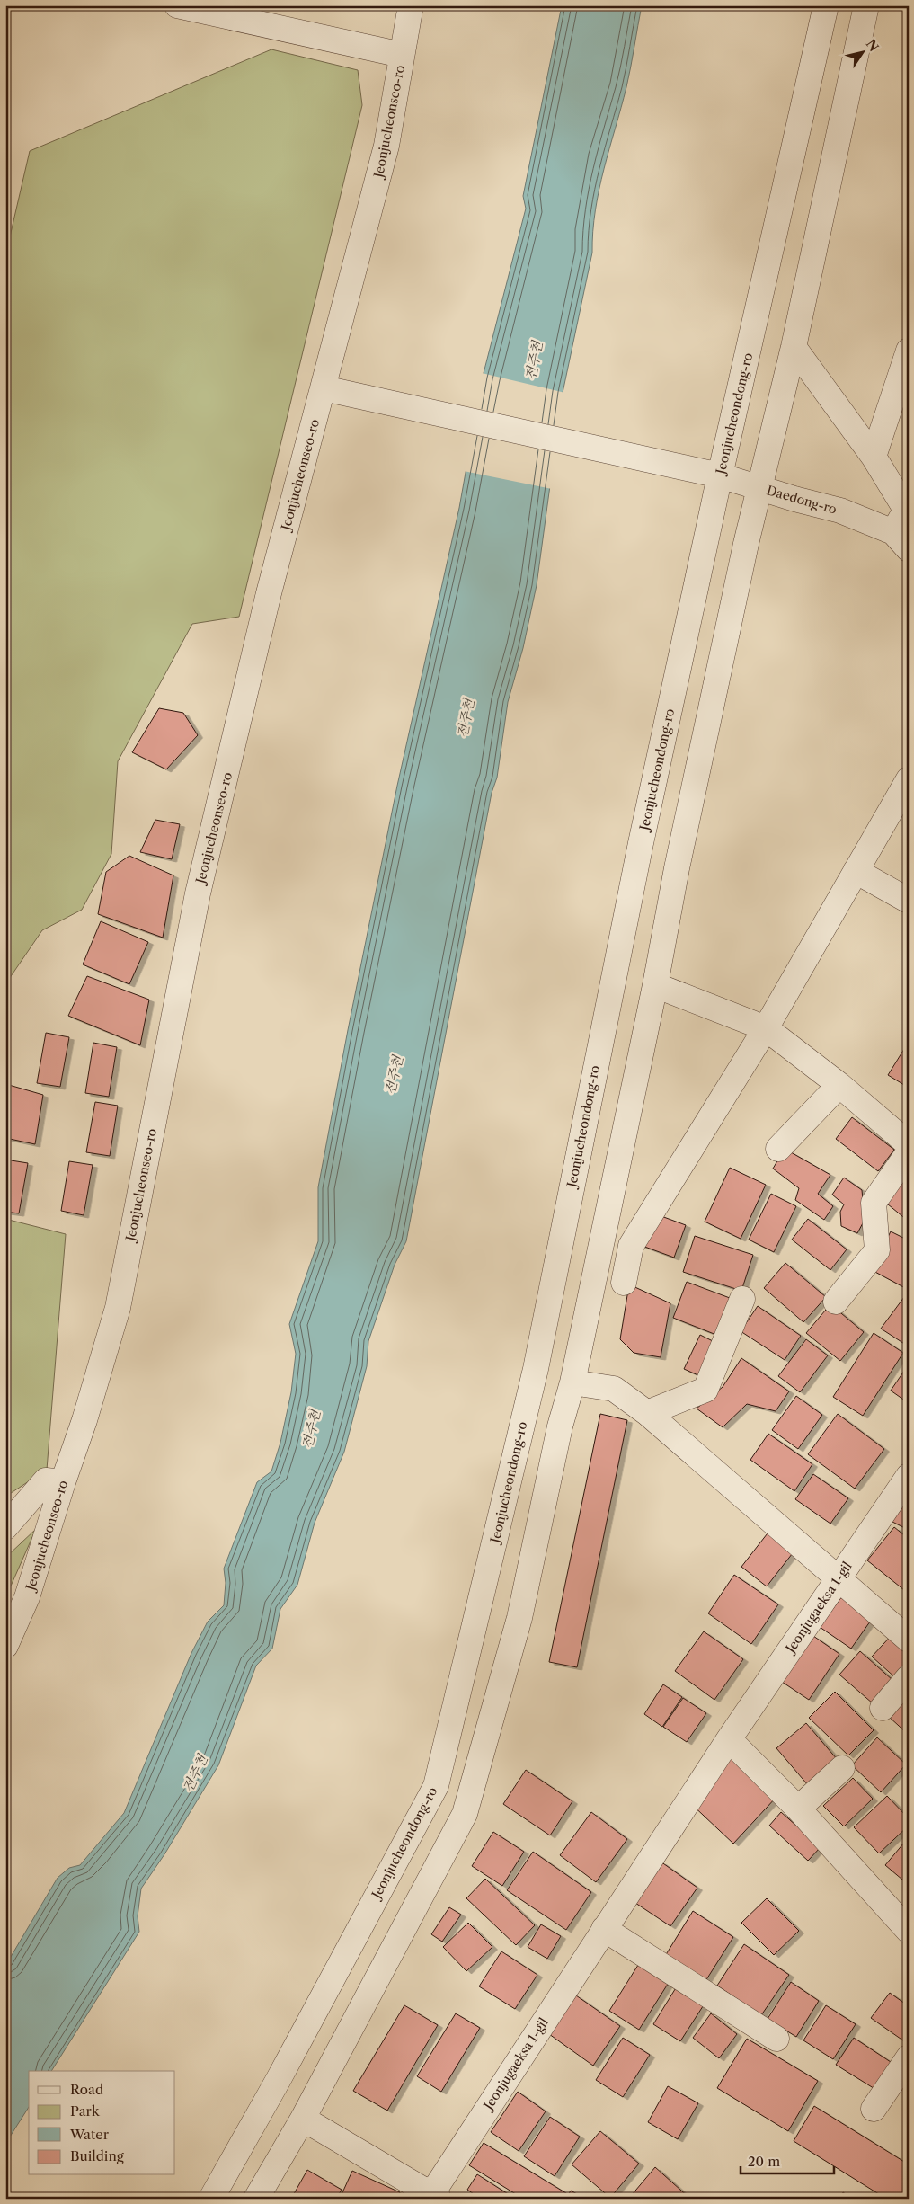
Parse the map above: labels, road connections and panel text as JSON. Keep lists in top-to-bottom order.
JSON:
{
  "streets": {
    "street": [
      "Jeonjucheonseo-ro",
      "Jeonjucheondong-ro",
      "Daedong-ro",
      "Jeonjugaeksa 1-gil"
    ]
  },
  "crossings": [
    ["Jeonjucheonseo-ro", "Daedong-ro"],
    ["Jeonjucheondong-ro", "Daedong-ro"]
  ],
  "water": ["전주천"],
  "legend": [
    "Road",
    "Park",
    "Water",
    "Building"
  ],
  "scale_bar": "20 m",
  "north": "top right"
}
